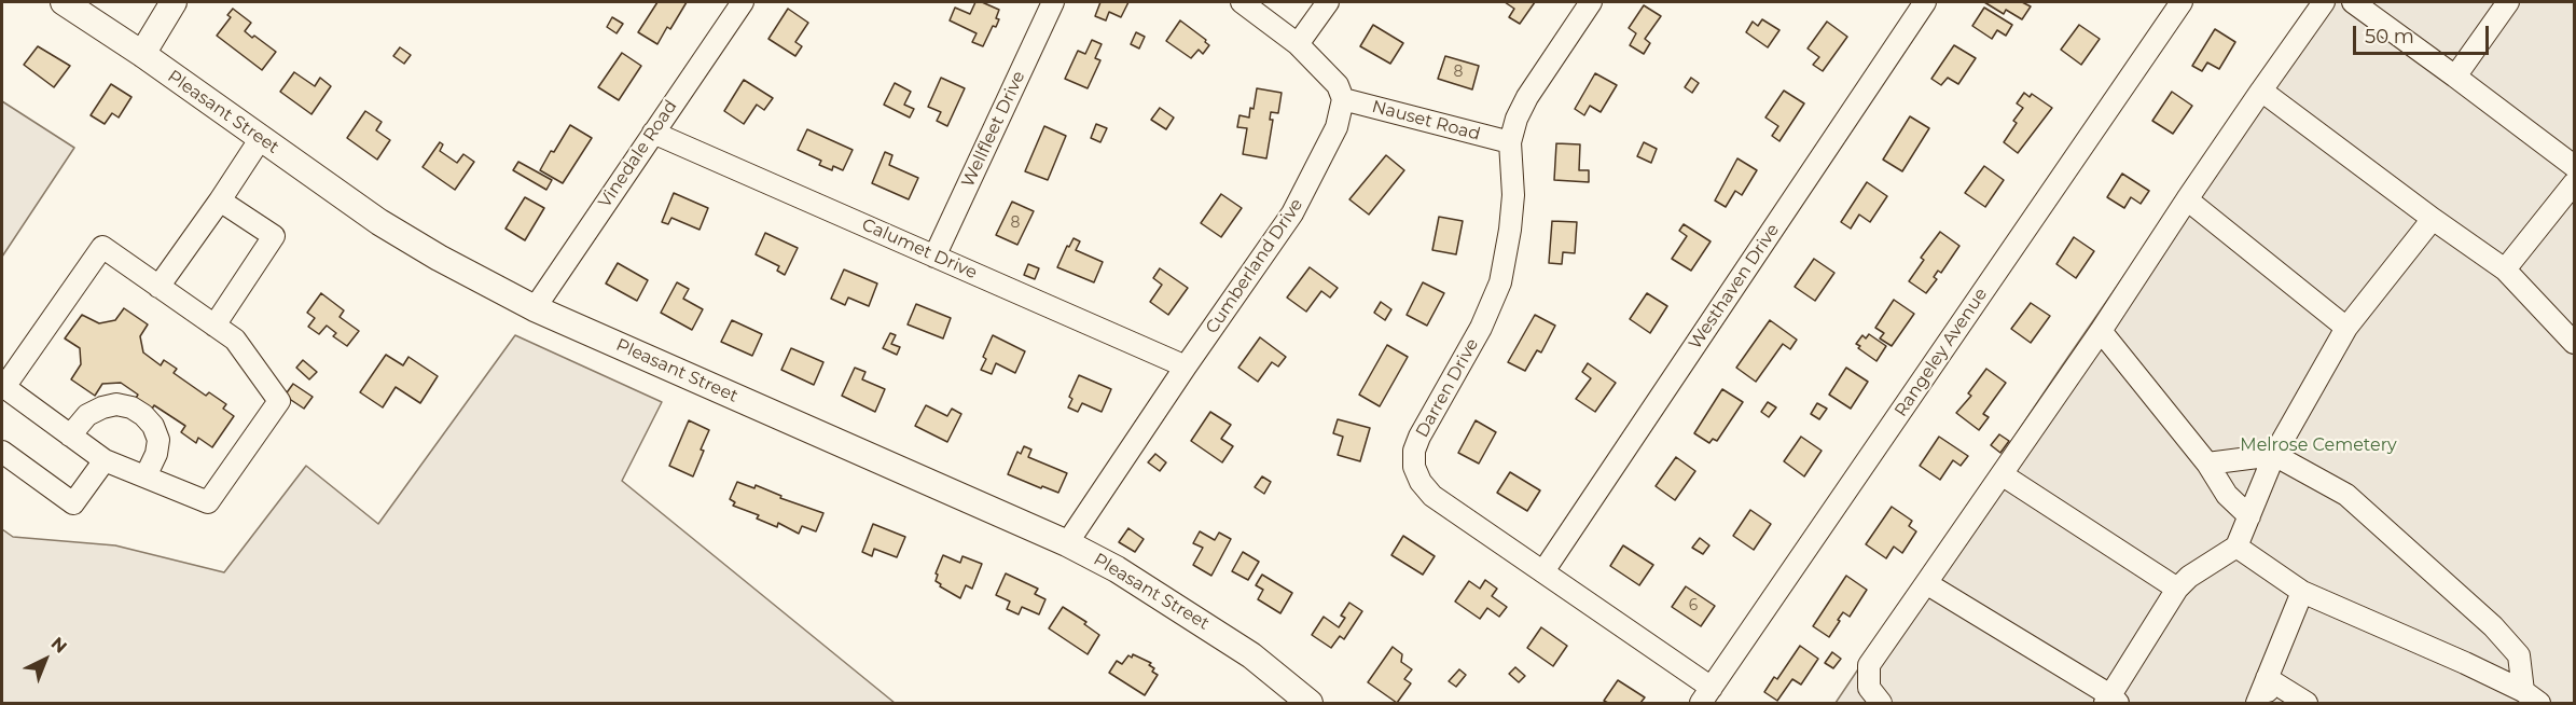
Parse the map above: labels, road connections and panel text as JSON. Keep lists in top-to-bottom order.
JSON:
{
  "streets": {
    "main road": ["Pleasant Street"],
    "street": [
      "Nauset Road",
      "Wellfleet Drive",
      "Vinedale Road",
      "Calumet Drive",
      "Cumberland Drive",
      "Westhaven Drive",
      "Rangeley Avenue",
      "Darren Drive"
    ]
  },
  "crossings": [
    ["Pleasant Street", "Vinedale Road"],
    ["Pleasant Street", "Cumberland Drive"],
    ["Nauset Road", "Cumberland Drive"],
    ["Nauset Road", "Darren Drive"],
    ["Wellfleet Drive", "Calumet Drive"],
    ["Vinedale Road", "Calumet Drive"],
    ["Calumet Drive", "Cumberland Drive"],
    ["Westhaven Drive", "Darren Drive"],
    ["Rangeley Avenue", "Darren Drive"]
  ],
  "parks": ["Melrose Cemetery"],
  "house_numbers": ["8", "8", "6"],
  "scale_bar": "50 m",
  "north": "top right"
}
